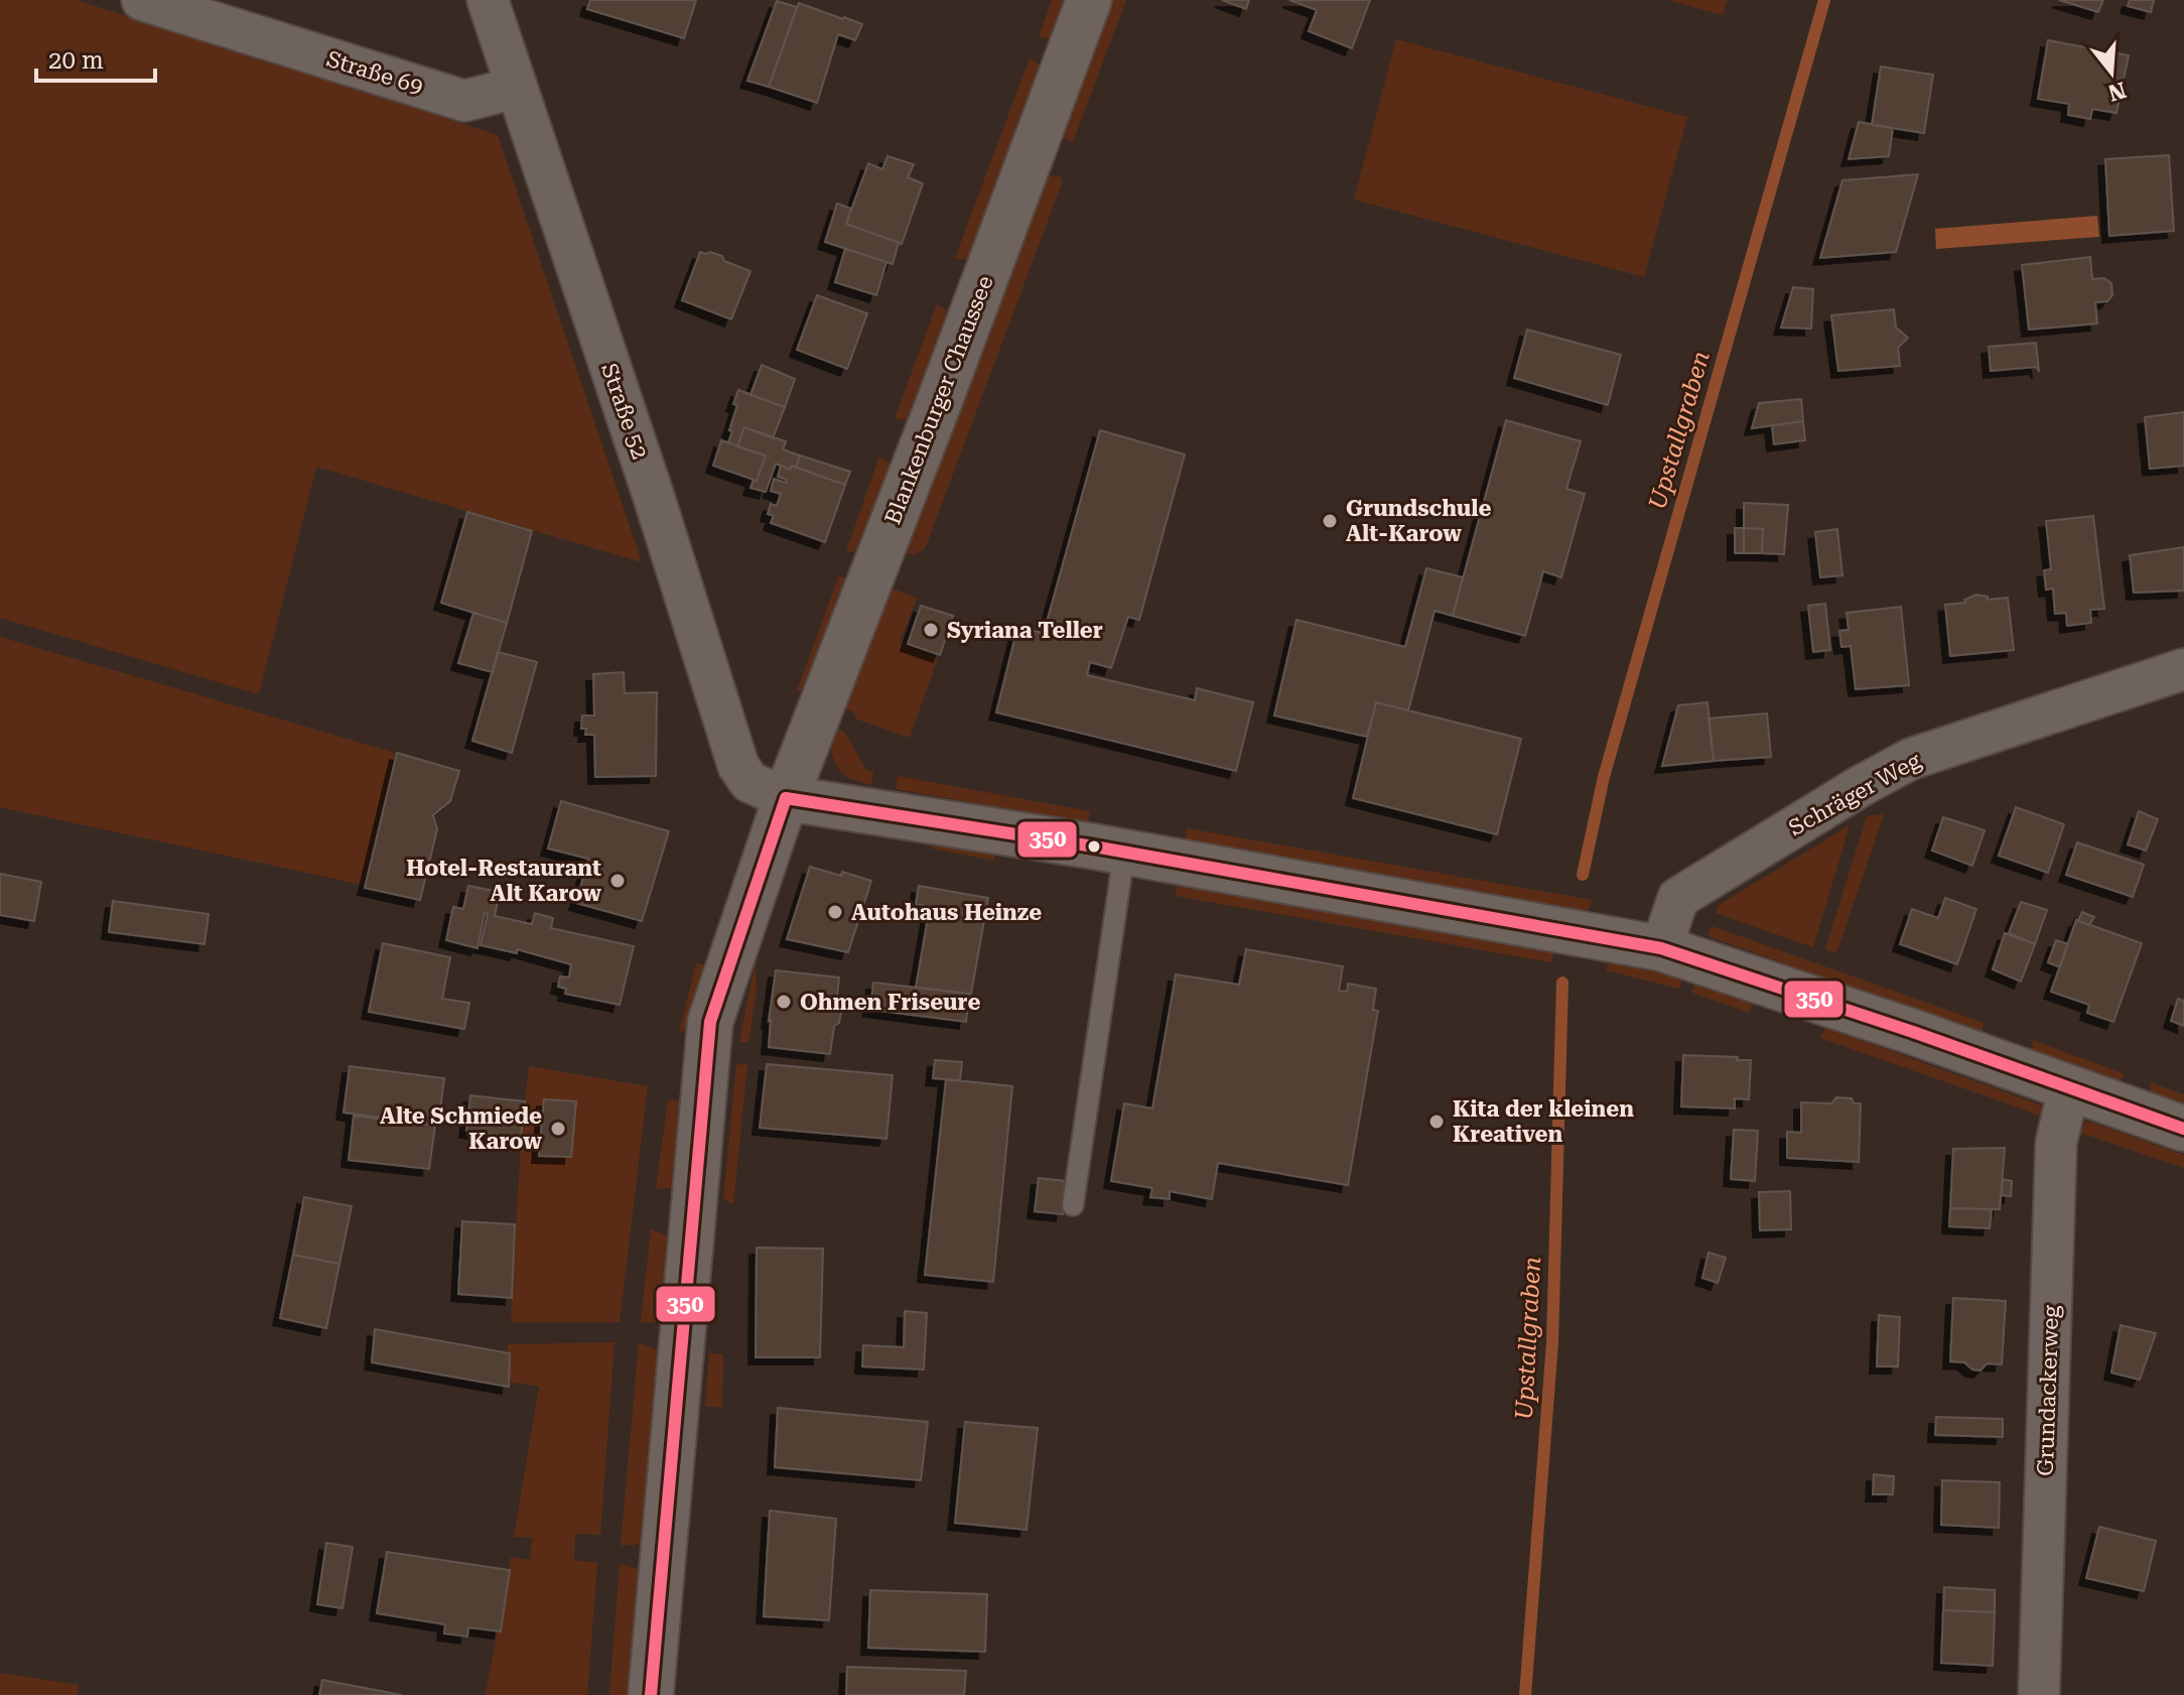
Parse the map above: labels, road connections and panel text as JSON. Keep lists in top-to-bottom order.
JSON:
{
  "streets": {
    "main road": ["Blankenburger Chaussee"],
    "street": [
      "Straße 69",
      "Straße 52",
      "Schräger Weg",
      "Grundackerweg"
    ]
  },
  "crossings": [
    ["Straße 69", "Straße 52"],
    ["Blankenburger Chaussee", "Straße 52"]
  ],
  "water": ["Upstallgraben"],
  "places": [
    "Grundschule Alt-Karow",
    "Syriana Teller",
    "Hotel-Restaurant Alt Karow",
    "Autohaus Heinze",
    "Ohmen Friseure",
    "Kita der kleinen Kreativen",
    "Alte Schmiede Karow"
  ],
  "lines": ["transit line 350"],
  "scale_bar": "20 m",
  "north": "bottom"
}
